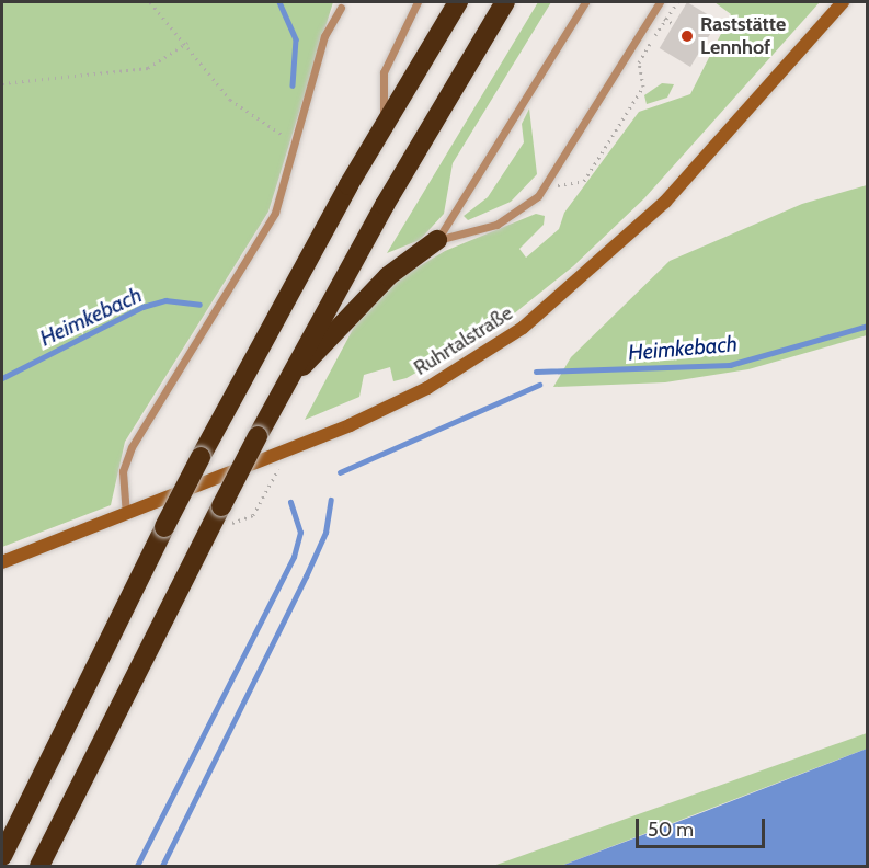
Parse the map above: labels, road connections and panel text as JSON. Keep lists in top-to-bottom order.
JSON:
{
  "streets": {
    "main road": ["Ruhrtalstraße"]
  },
  "water": ["Heimkebach"],
  "places": ["Raststätte Lennhof"],
  "scale_bar": "50 m"
}
